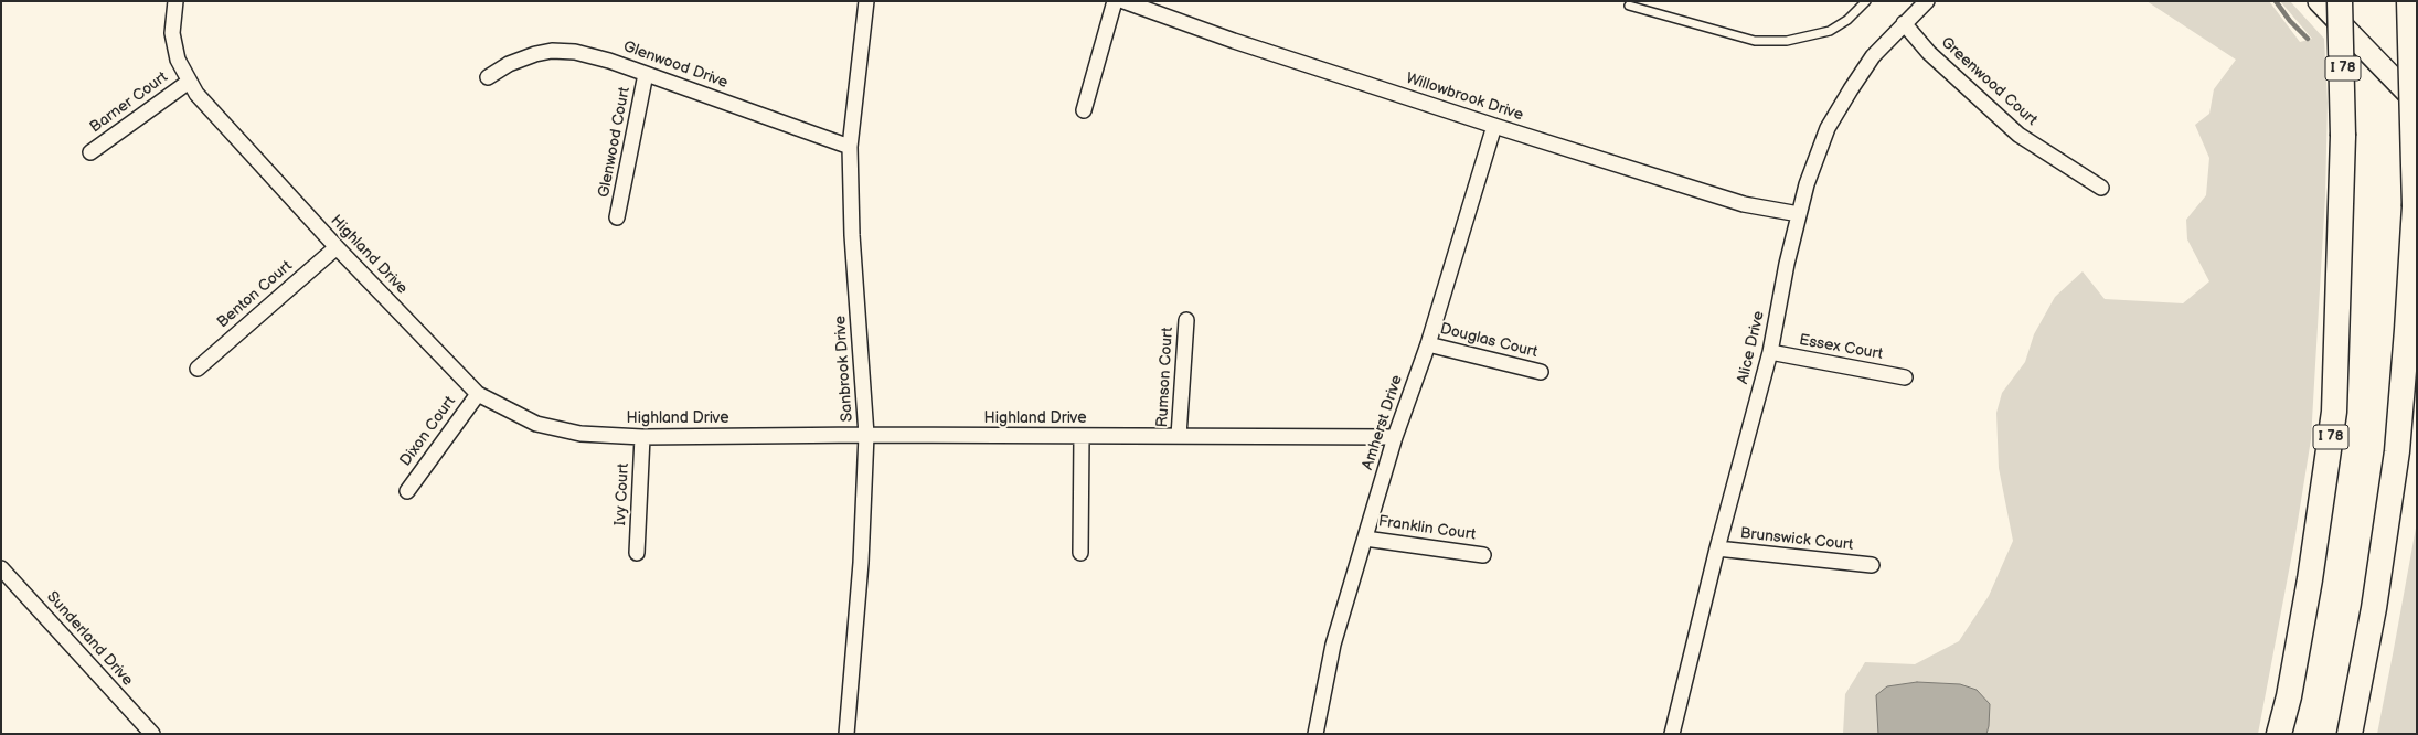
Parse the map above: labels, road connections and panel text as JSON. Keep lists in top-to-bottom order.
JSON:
{
  "streets": {
    "highway": ["I 78"],
    "street": [
      "Glenwood Drive",
      "Greenwood Court",
      "Willowbrook Drive",
      "Barner Court",
      "Glenwood Court",
      "Highland Drive",
      "Benton Court",
      "Douglas Court",
      "Alice Drive",
      "Essex Court",
      "Sanbrook Drive",
      "Rumson Court",
      "Amherst Drive",
      "Dixon Court",
      "Ivy Court",
      "Franklin Court",
      "Brunswick Court",
      "Sunderland Drive"
    ]
  },
  "crossings": [
    ["Glenwood Drive", "Glenwood Court"],
    ["Glenwood Drive", "Sanbrook Drive"],
    ["Greenwood Court", "Alice Drive"],
    ["Willowbrook Drive", "Alice Drive"],
    ["Willowbrook Drive", "Amherst Drive"],
    ["Barner Court", "Highland Drive"],
    ["Highland Drive", "Benton Court"],
    ["Highland Drive", "Sanbrook Drive"],
    ["Highland Drive", "Rumson Court"],
    ["Highland Drive", "Amherst Drive"],
    ["Highland Drive", "Dixon Court"],
    ["Highland Drive", "Ivy Court"],
    ["Douglas Court", "Amherst Drive"],
    ["Alice Drive", "Essex Court"],
    ["Alice Drive", "Brunswick Court"],
    ["Amherst Drive", "Franklin Court"]
  ]
}
